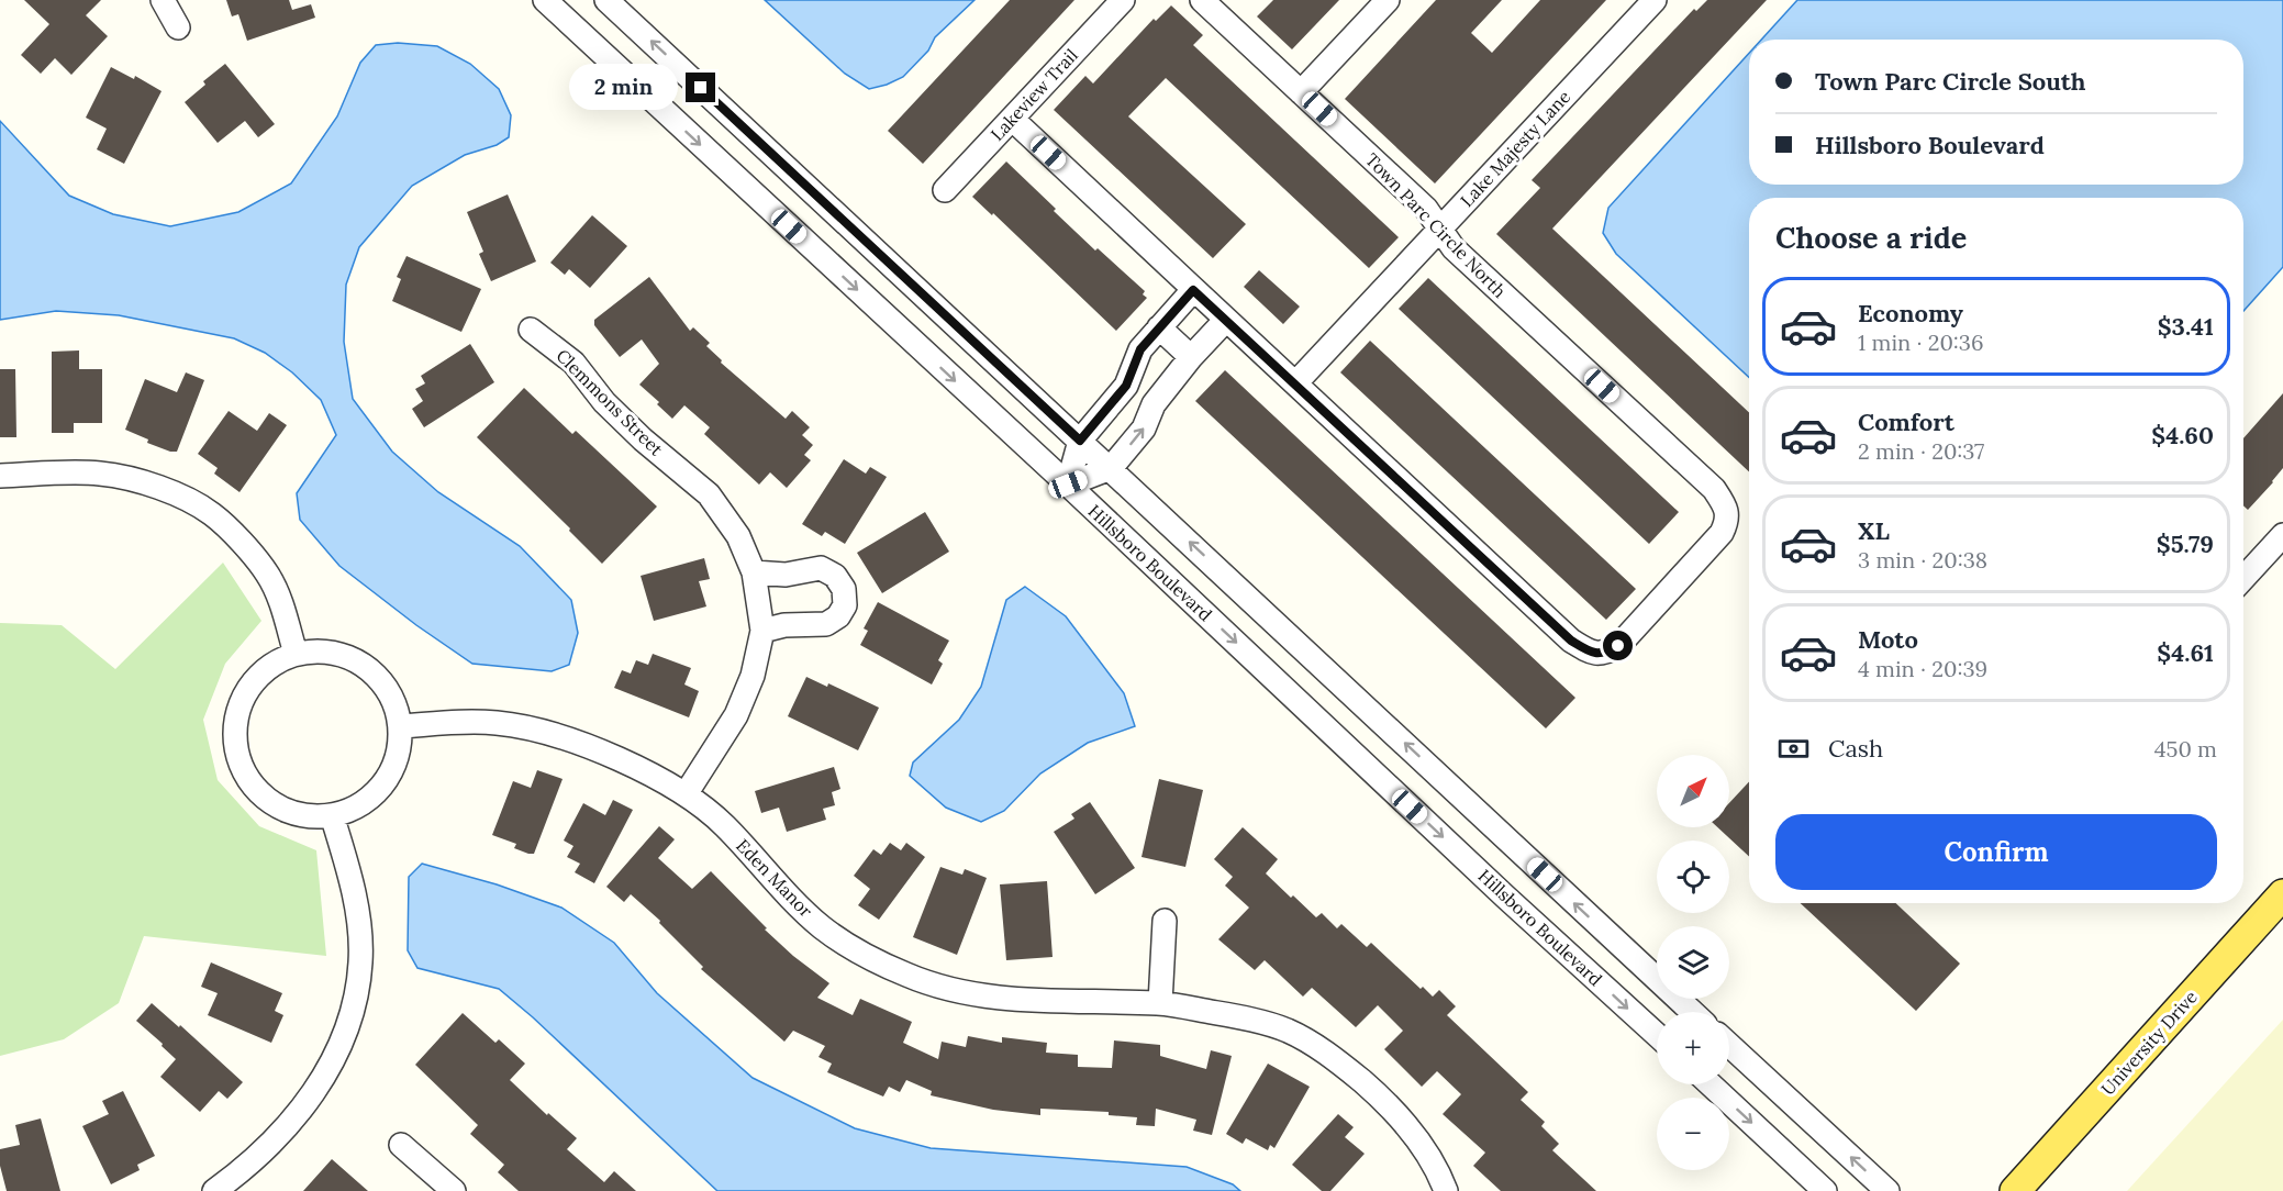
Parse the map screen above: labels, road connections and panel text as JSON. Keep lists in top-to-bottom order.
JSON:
{
  "streets": {
    "main road": ["University Drive"],
    "street": [
      "Lakeview Trail",
      "Lake Majesty Lane",
      "Town Parc Circle North",
      "Clemmons Street",
      "Hillsboro Boulevard",
      "Eden Manor"
    ]
  },
  "crossings": [
    ["Lake Majesty Lane", "Town Parc Circle North"],
    ["Clemmons Street", "Eden Manor"]
  ],
  "north": "top right",
  "page": {
    "banner": ["Town Parc Circle South", "Hillsboro Boulevard"],
    "bubble": "2 min",
    "heading": "Choose a ride",
    "list": [
      {
        "name": "Economy",
        "note": "1 min · 20:36",
        "value": "$3.41"
      },
      {
        "name": "Comfort",
        "note": "2 min · 20:37",
        "value": "$4.60"
      },
      {
        "name": "XL",
        "note": "3 min · 20:38",
        "value": "$5.79"
      },
      {
        "name": "Moto",
        "note": "4 min · 20:39",
        "value": "$4.61"
      }
    ],
    "pay": ["Cash", "450 m"],
    "map_buttons": ["+", "−"],
    "buttons": "Confirm"
  }
}
